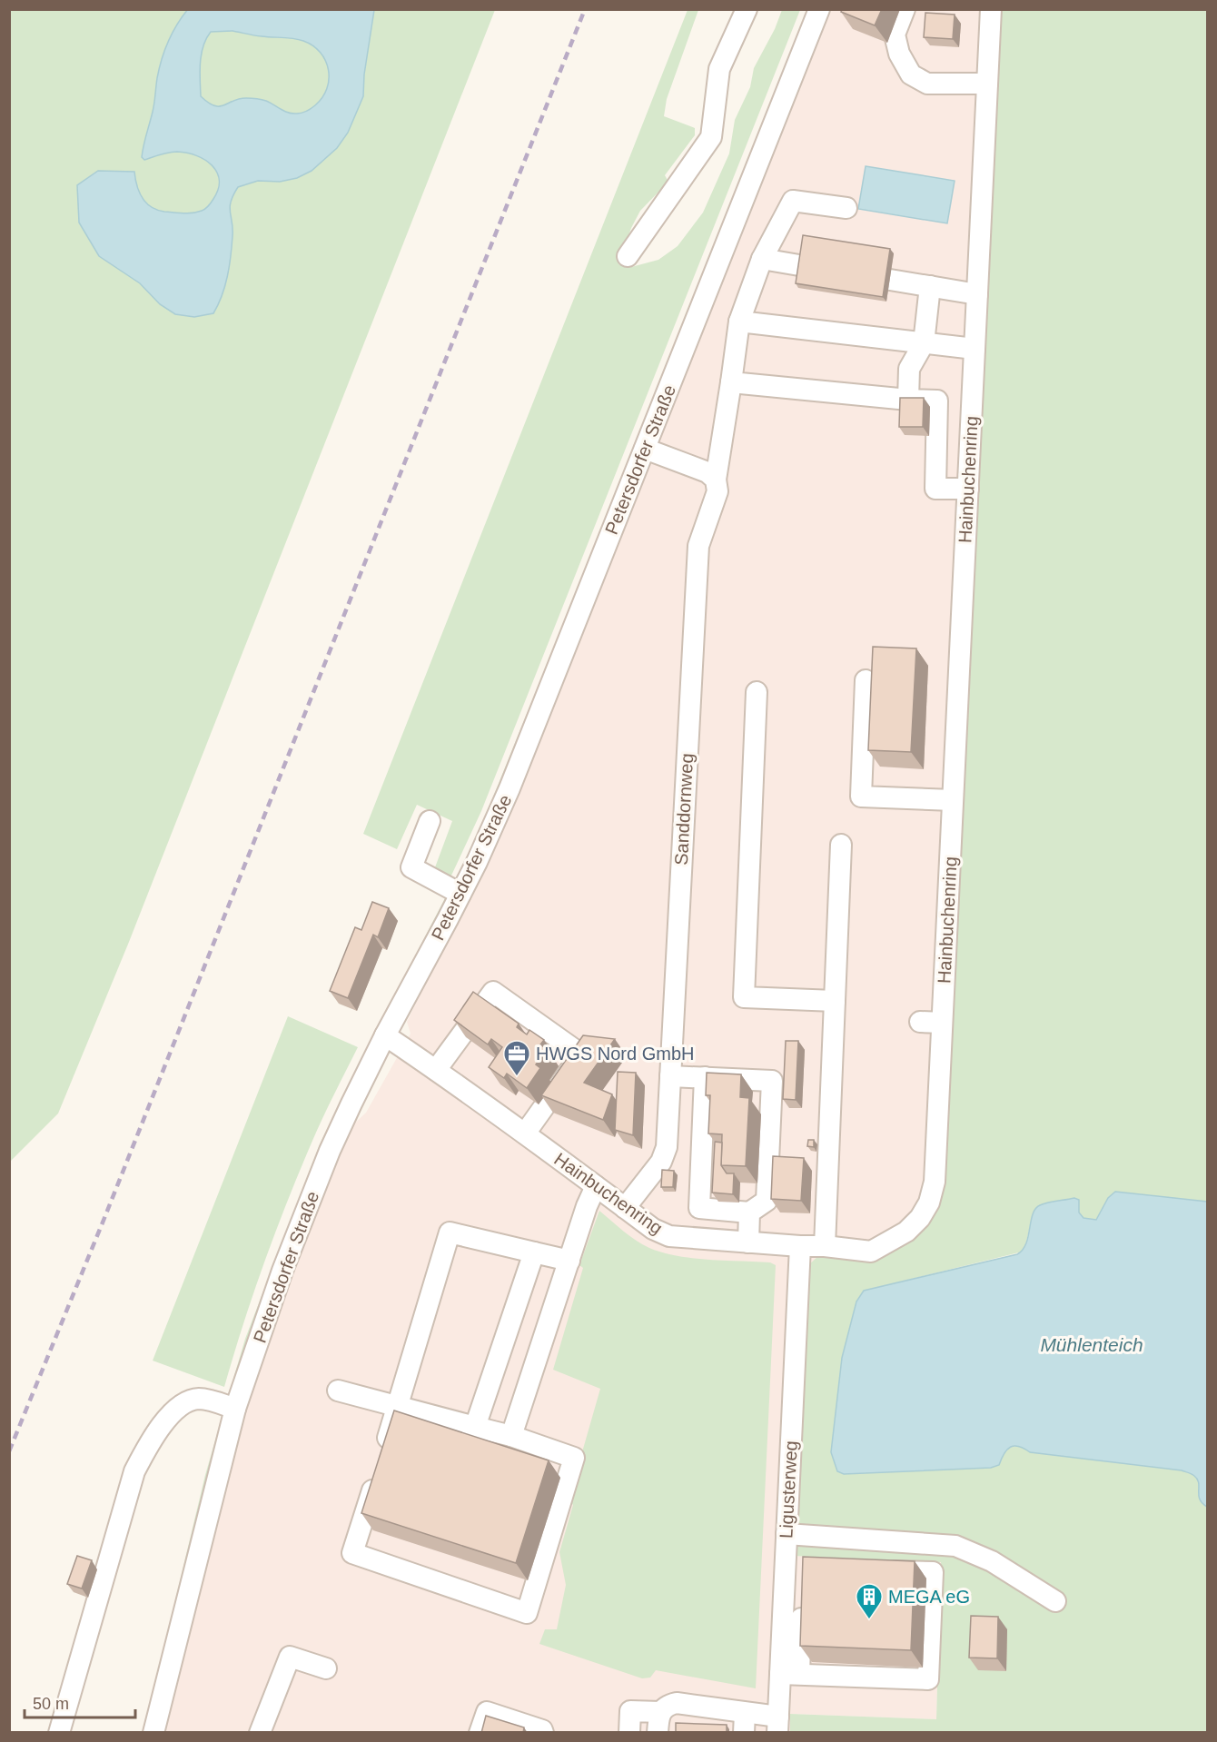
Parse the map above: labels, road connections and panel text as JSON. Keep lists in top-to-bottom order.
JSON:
{
  "streets": {
    "street": [
      "Petersdorfer Straße",
      "Hainbuchenring",
      "Sanddornweg",
      "Ligusterweg"
    ]
  },
  "crossings": [
    ["Petersdorfer Straße", "Hainbuchenring"],
    ["Hainbuchenring", "Sanddornweg"],
    ["Hainbuchenring", "Ligusterweg"]
  ],
  "water": ["Mühlenteich"],
  "places": {
    "office": ["HWGS Nord GmbH"],
    "building": ["MEGA eG"]
  },
  "scale_bar": "50 m"
}
